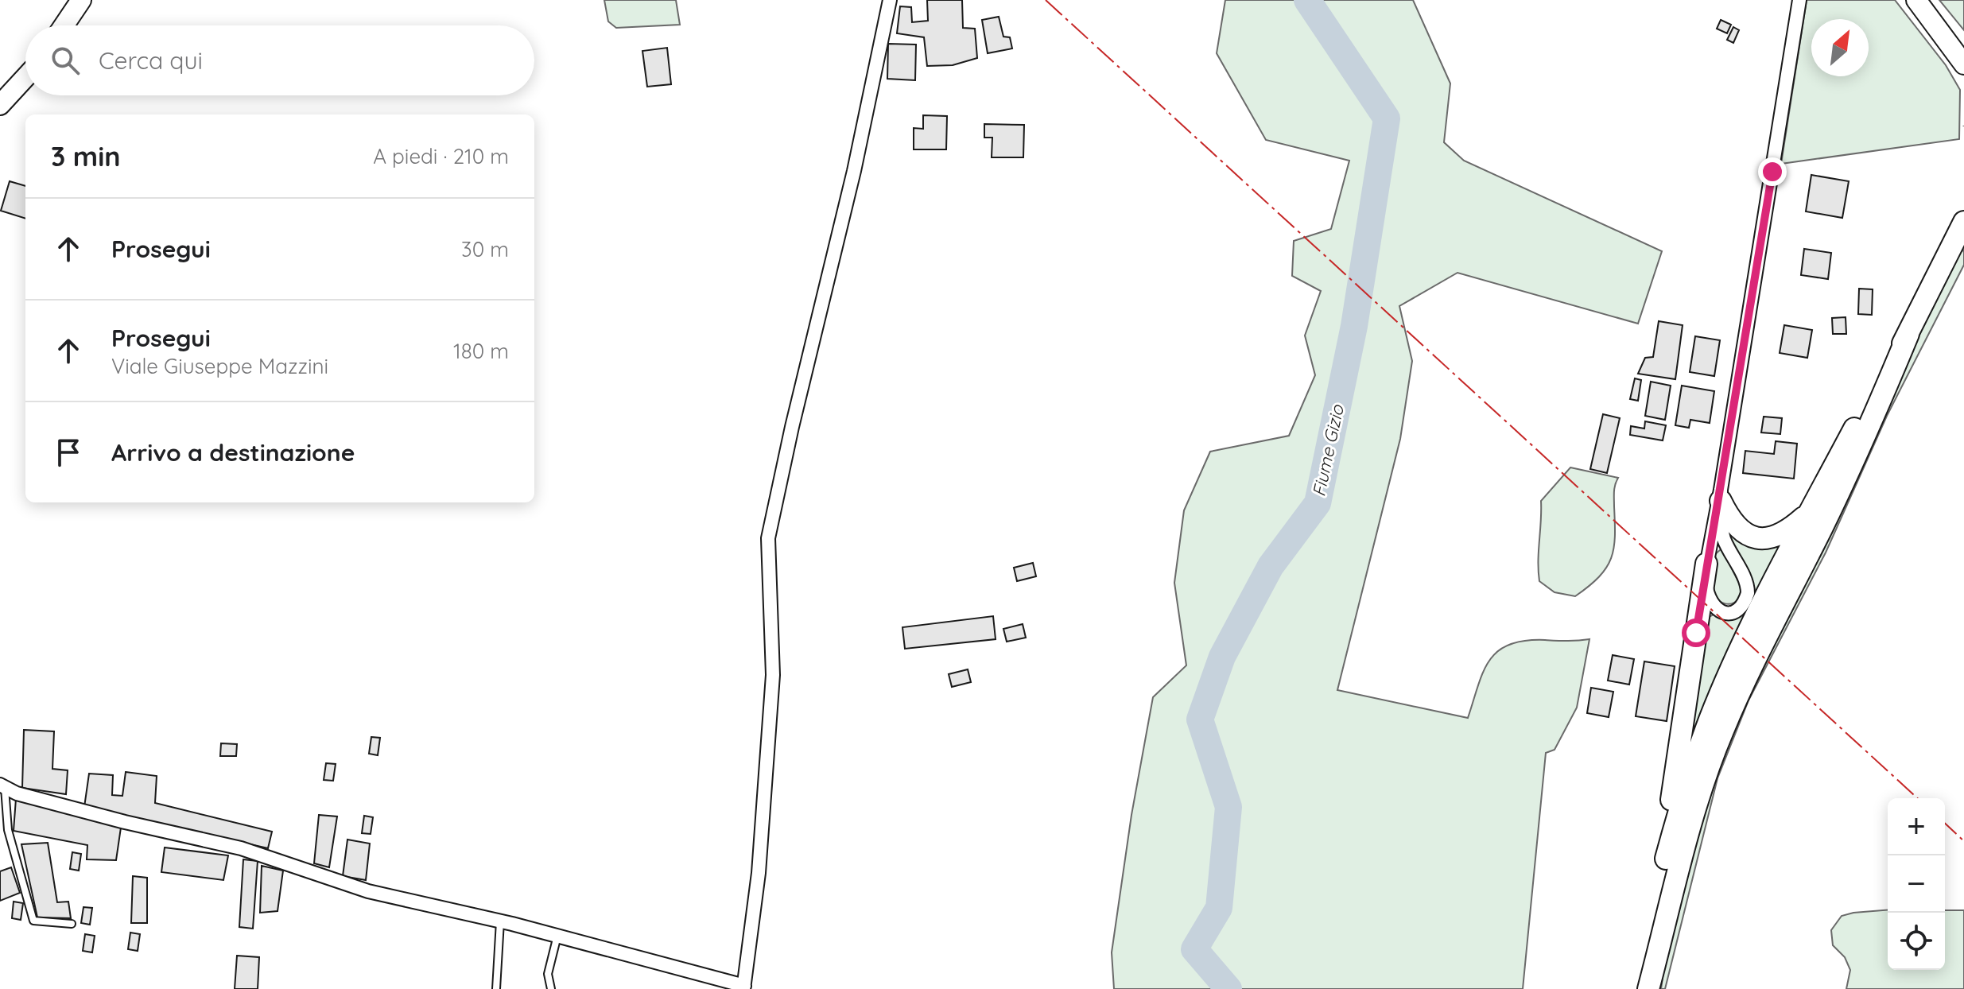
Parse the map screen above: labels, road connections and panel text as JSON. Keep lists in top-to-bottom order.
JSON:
{
  "water": ["Fiume Gizio"],
  "north": "top right",
  "page": {
    "search": "Cerca qui",
    "heading": ["3 min", "A piedi · 210 m"],
    "list": [
      ["Prosegui", "30 m"],
      ["Prosegui", "Viale Giuseppe Mazzini", "180 m"],
      "Arrivo a destinazione"
    ],
    "map_buttons": ["+", "−"]
  }
}
